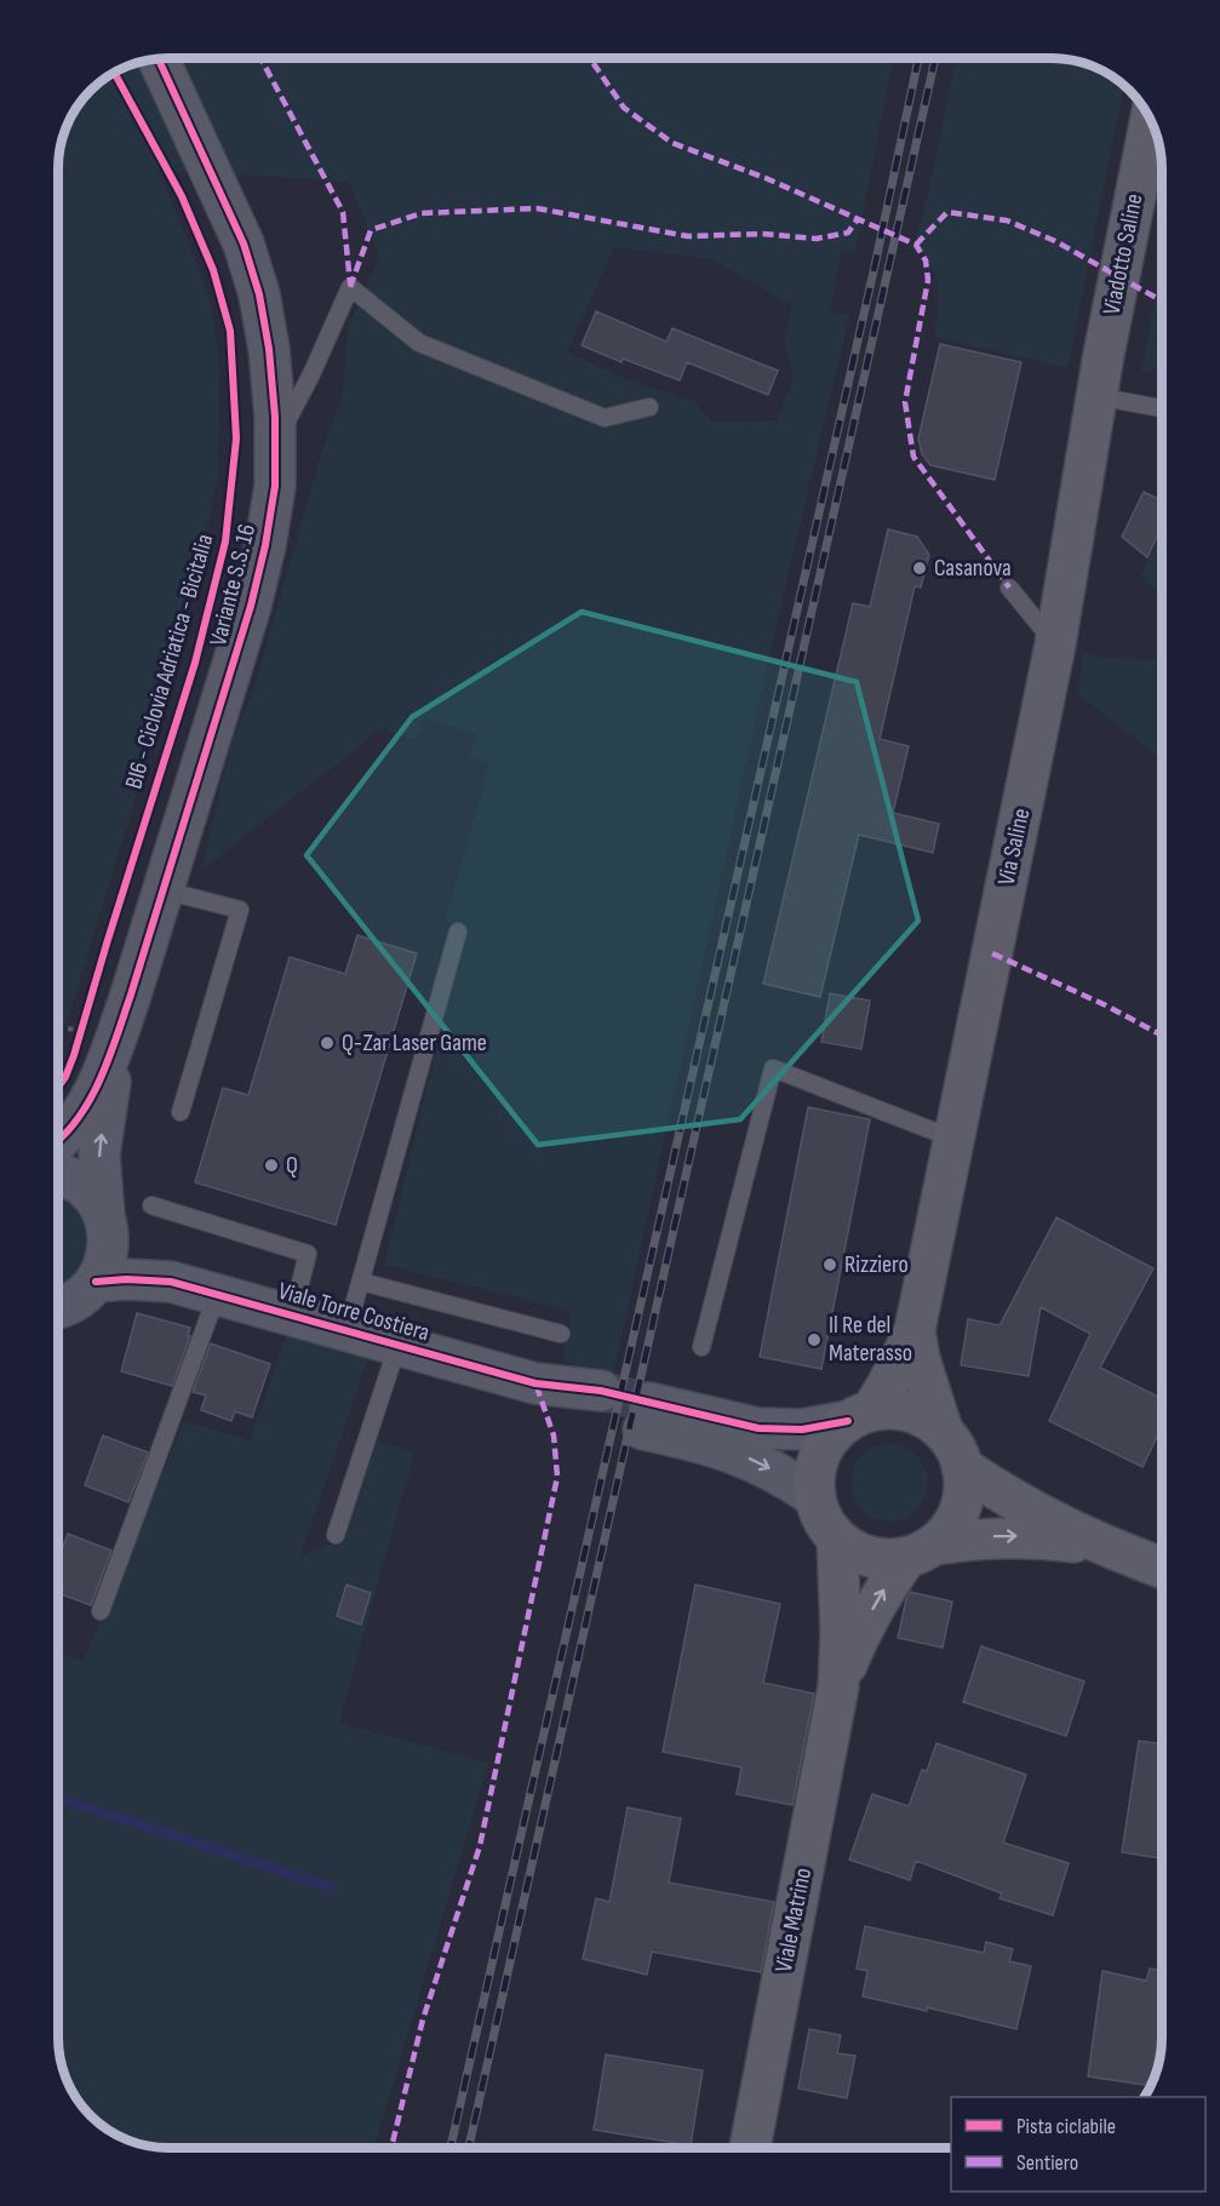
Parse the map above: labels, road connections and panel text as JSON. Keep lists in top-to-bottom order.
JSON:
{
  "streets": {
    "main road": ["Viadotto Saline", "Via Saline", "Viale Matrino"],
    "street": ["Variante S.S. 16", "Viale Torre Costiera"],
    "cycle path": ["BI6 - Ciclovia Adriatica - Bicitalia"]
  },
  "crossings": [
    ["Viadotto Saline", "Via Saline"],
    ["Variante S.S. 16", "Viale Torre Costiera"],
    ["Via Saline", "Viale Matrino"]
  ],
  "places": [
    "Casanova",
    "Q-Zar Laser Game",
    "Q",
    "Rizziero",
    "Il Re del Materasso"
  ],
  "legend": ["Pista ciclabile", "Sentiero"]
}
